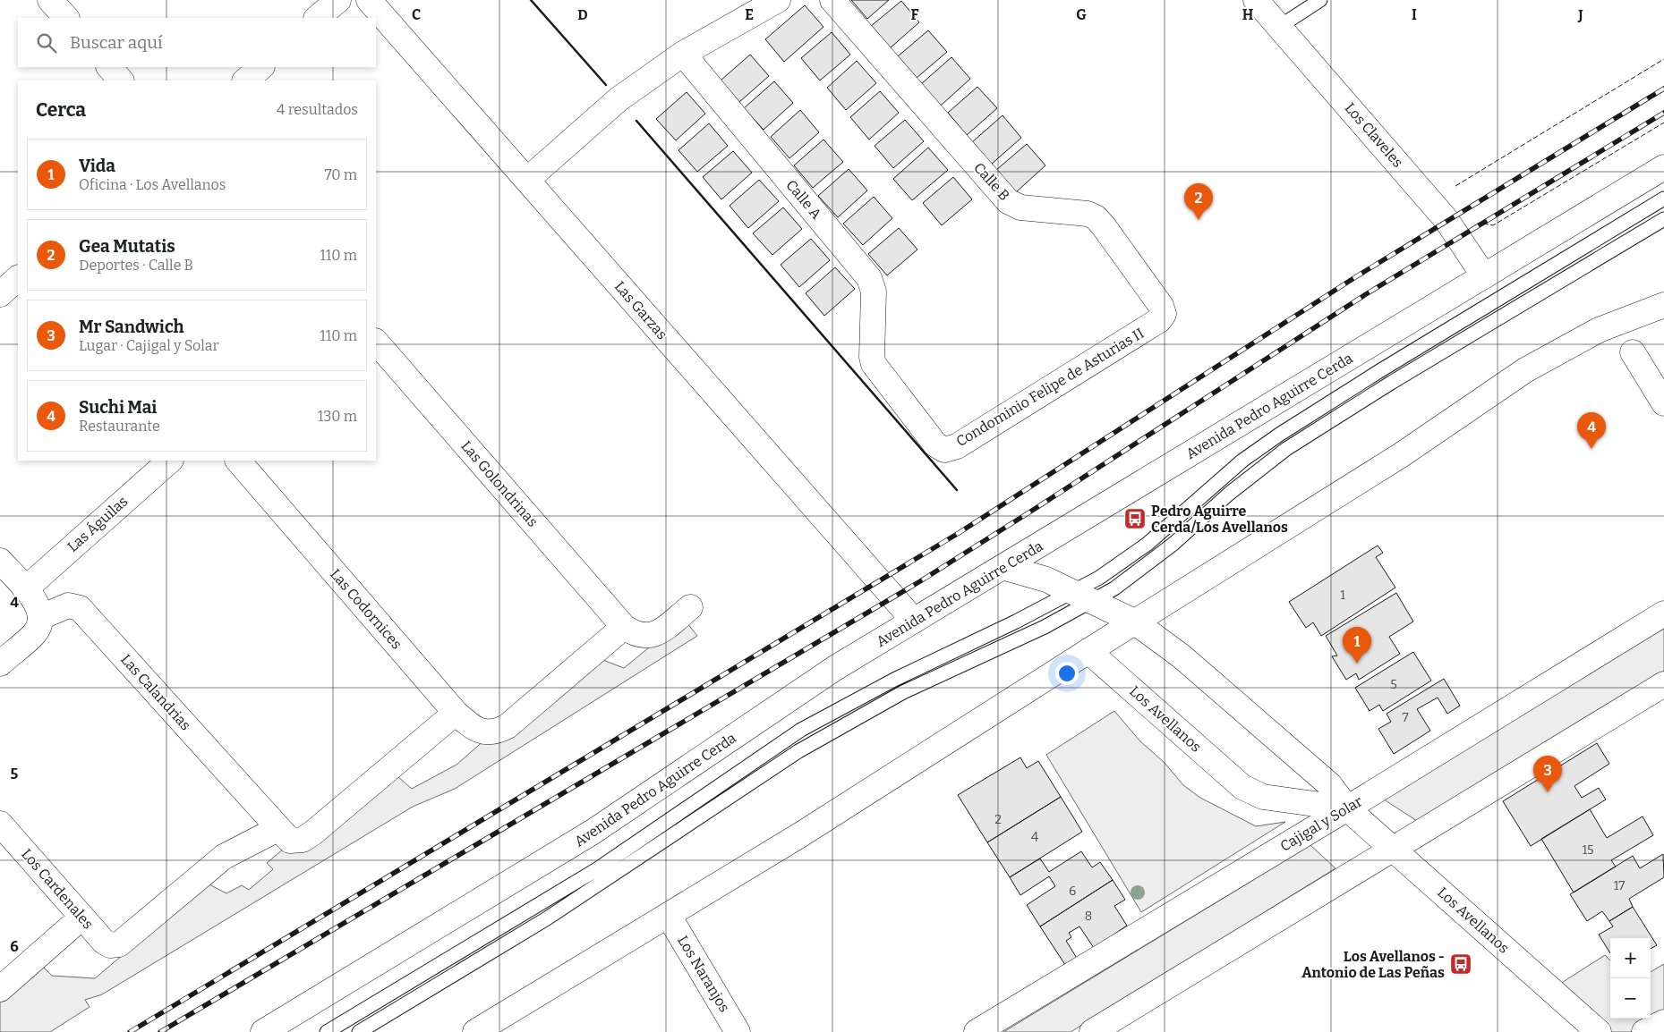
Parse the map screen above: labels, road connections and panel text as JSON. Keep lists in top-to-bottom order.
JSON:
{
  "streets": {
    "main road": [
      "Los Claveles",
      "Calle B",
      "Calle A",
      "Las Garzas",
      "Condominio Felipe de Asturias II",
      "Avenida Pedro Aguirre Cerda",
      "Las Golondrinas",
      "Las Águilas",
      "Las Codornices",
      "Las Calandrias",
      "Los Avellanos",
      "Cajigal y Solar",
      "Los Cardenales",
      "Los Naranjos"
    ]
  },
  "crossings": [
    ["Los Claveles", "Avenida Pedro Aguirre Cerda"],
    ["Calle B", "Condominio Felipe de Asturias II"],
    ["Calle A", "Condominio Felipe de Asturias II"],
    ["Las Garzas", "Avenida Pedro Aguirre Cerda"],
    ["Avenida Pedro Aguirre Cerda", "Los Avellanos"],
    ["Las Golondrinas", "Las Codornices"],
    ["Las Codornices", "Las Calandrias"],
    ["Las Calandrias", "Los Cardenales"],
    ["Los Avellanos", "Cajigal y Solar"]
  ],
  "places": {
    "bus stop": ["Pedro Aguirre Cerda/Los Avellanos", "Los Avellanos - Antonio de Las Peñas"]
  },
  "house_numbers": [
    "1",
    "5",
    "7",
    "2",
    "4",
    "15",
    "17",
    "6",
    "8"
  ],
  "page": {
    "search": "Buscar aquí",
    "heading": ["Cerca", "4 resultados"],
    "list": [
      {
        "mark": "1",
        "name": "Vida",
        "note": "Oficina · Los Avellanos",
        "value": "70 m"
      },
      {
        "mark": "2",
        "name": "Gea Mutatis",
        "note": "Deportes · Calle B",
        "value": "110 m"
      },
      {
        "mark": "3",
        "name": "Mr Sandwich",
        "note": "Lugar · Cajigal y Solar",
        "value": "110 m"
      },
      {
        "mark": "4",
        "name": "Suchi Mai",
        "note": "Restaurante",
        "value": "130 m"
      }
    ],
    "pins": [
      "2",
      "4",
      "1",
      "3"
    ],
    "map_buttons": ["+", "−"]
  },
  "grid": {
    "columns": [
      "C",
      "D",
      "E",
      "F",
      "G",
      "H",
      "I",
      "J"
    ],
    "rows": ["4", "5", "6"]
  }
}
